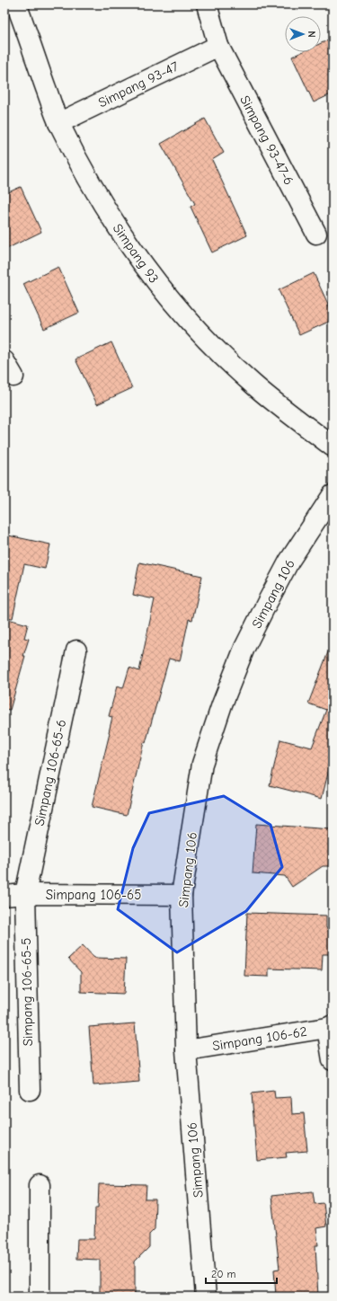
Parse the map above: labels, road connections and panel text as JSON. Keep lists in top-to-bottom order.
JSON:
{
  "streets": {
    "street": [
      "Simpang 93-47",
      "Simpang 93-47-6",
      "Simpang 93",
      "Simpang 106",
      "Simpang 106-65-6",
      "Simpang 106-65",
      "Simpang 106-65-5",
      "Simpang 106-62"
    ]
  },
  "crossings": [
    ["Simpang 93-47", "Simpang 93-47-6"],
    ["Simpang 93-47", "Simpang 93"],
    ["Simpang 106", "Simpang 106-65"],
    ["Simpang 106", "Simpang 106-62"],
    ["Simpang 106-65-6", "Simpang 106-65"],
    ["Simpang 106-65-6", "Simpang 106-65-5"],
    ["Simpang 106-65", "Simpang 106-65-5"]
  ],
  "scale_bar": "20 m",
  "north": "right"
}
